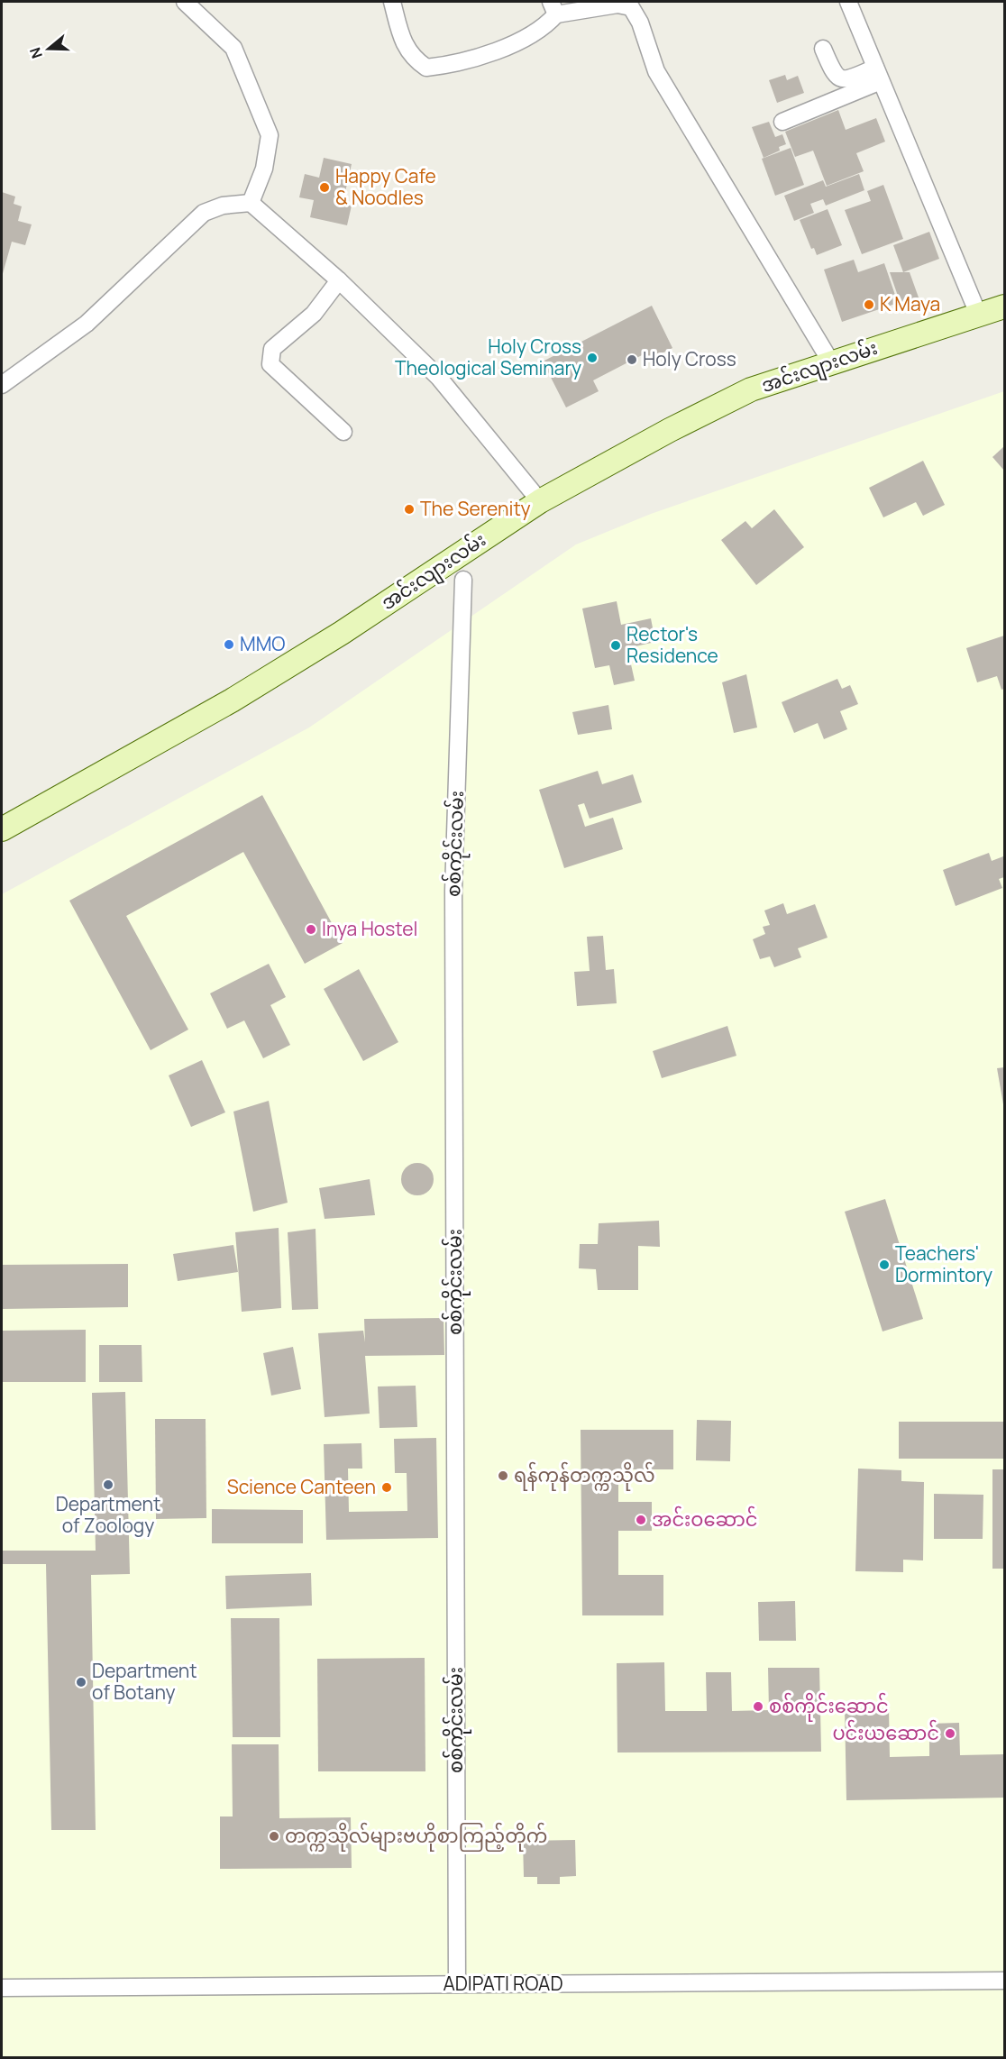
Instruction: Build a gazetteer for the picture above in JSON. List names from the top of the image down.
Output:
{
  "streets": {
    "main road": ["အင်းလျားလမ်း"],
    "street": ["စစ်ကိုင်းလမ်း", "ADIPATI ROAD"]
  },
  "crossings": [
    ["စစ်ကိုင်းလမ်း", "ADIPATI ROAD"]
  ],
  "places": [
    "Happy Cafe & Noodles",
    "K Maya",
    "Holy Cross Theological Seminary",
    "Holy Cross",
    "The Serenity",
    "MMO",
    "Rector's Residence",
    "Inya Hostel",
    "Teachers' Dormintory",
    "ရန်ကုန်တက္ကသိုလ်",
    "Department of Zoology",
    "Science Canteen",
    "အင်းဝ‌ဆောင်",
    "Department of Botany",
    "စစ်ကိုင်းဆောင်",
    "ပင်းယဆောင်",
    "တက္ကသိုလ်များဗဟိုစာကြည့်တိုက်"
  ],
  "north": "left"
}
